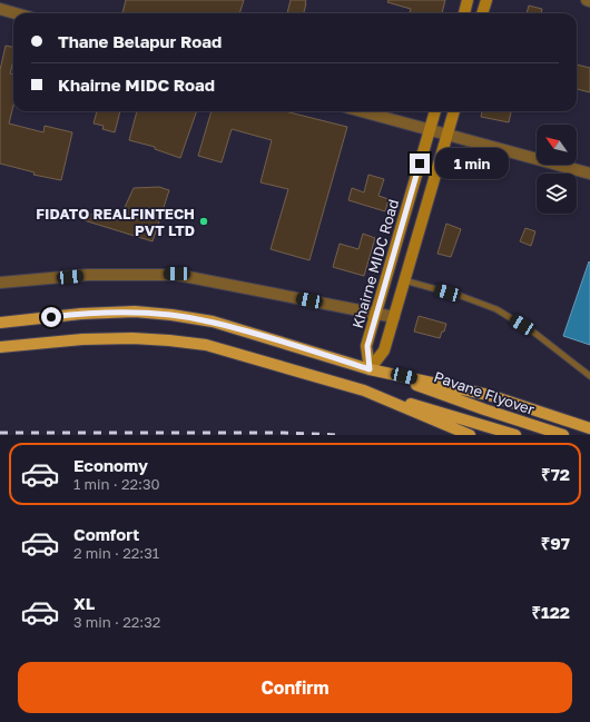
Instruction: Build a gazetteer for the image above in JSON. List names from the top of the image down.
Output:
{
  "streets": {
    "main road": ["Khairne MIDC Road", "Pavane Flyover"]
  },
  "crossings": [
    ["Khairne MIDC Road", "Pavane Flyover"]
  ],
  "places": ["FIDATO REALFINTECH PVT LTD"],
  "north": "top left",
  "page": {
    "banner": ["Thane Belapur Road", "Khairne MIDC Road"],
    "bubble": "1 min",
    "list": [
      {
        "name": "Economy",
        "note": "1 min · 22:30",
        "value": "₹72"
      },
      {
        "name": "Comfort",
        "note": "2 min · 22:31",
        "value": "₹97"
      },
      {
        "name": "XL",
        "note": "3 min · 22:32",
        "value": "₹122"
      }
    ],
    "buttons": "Confirm"
  }
}
